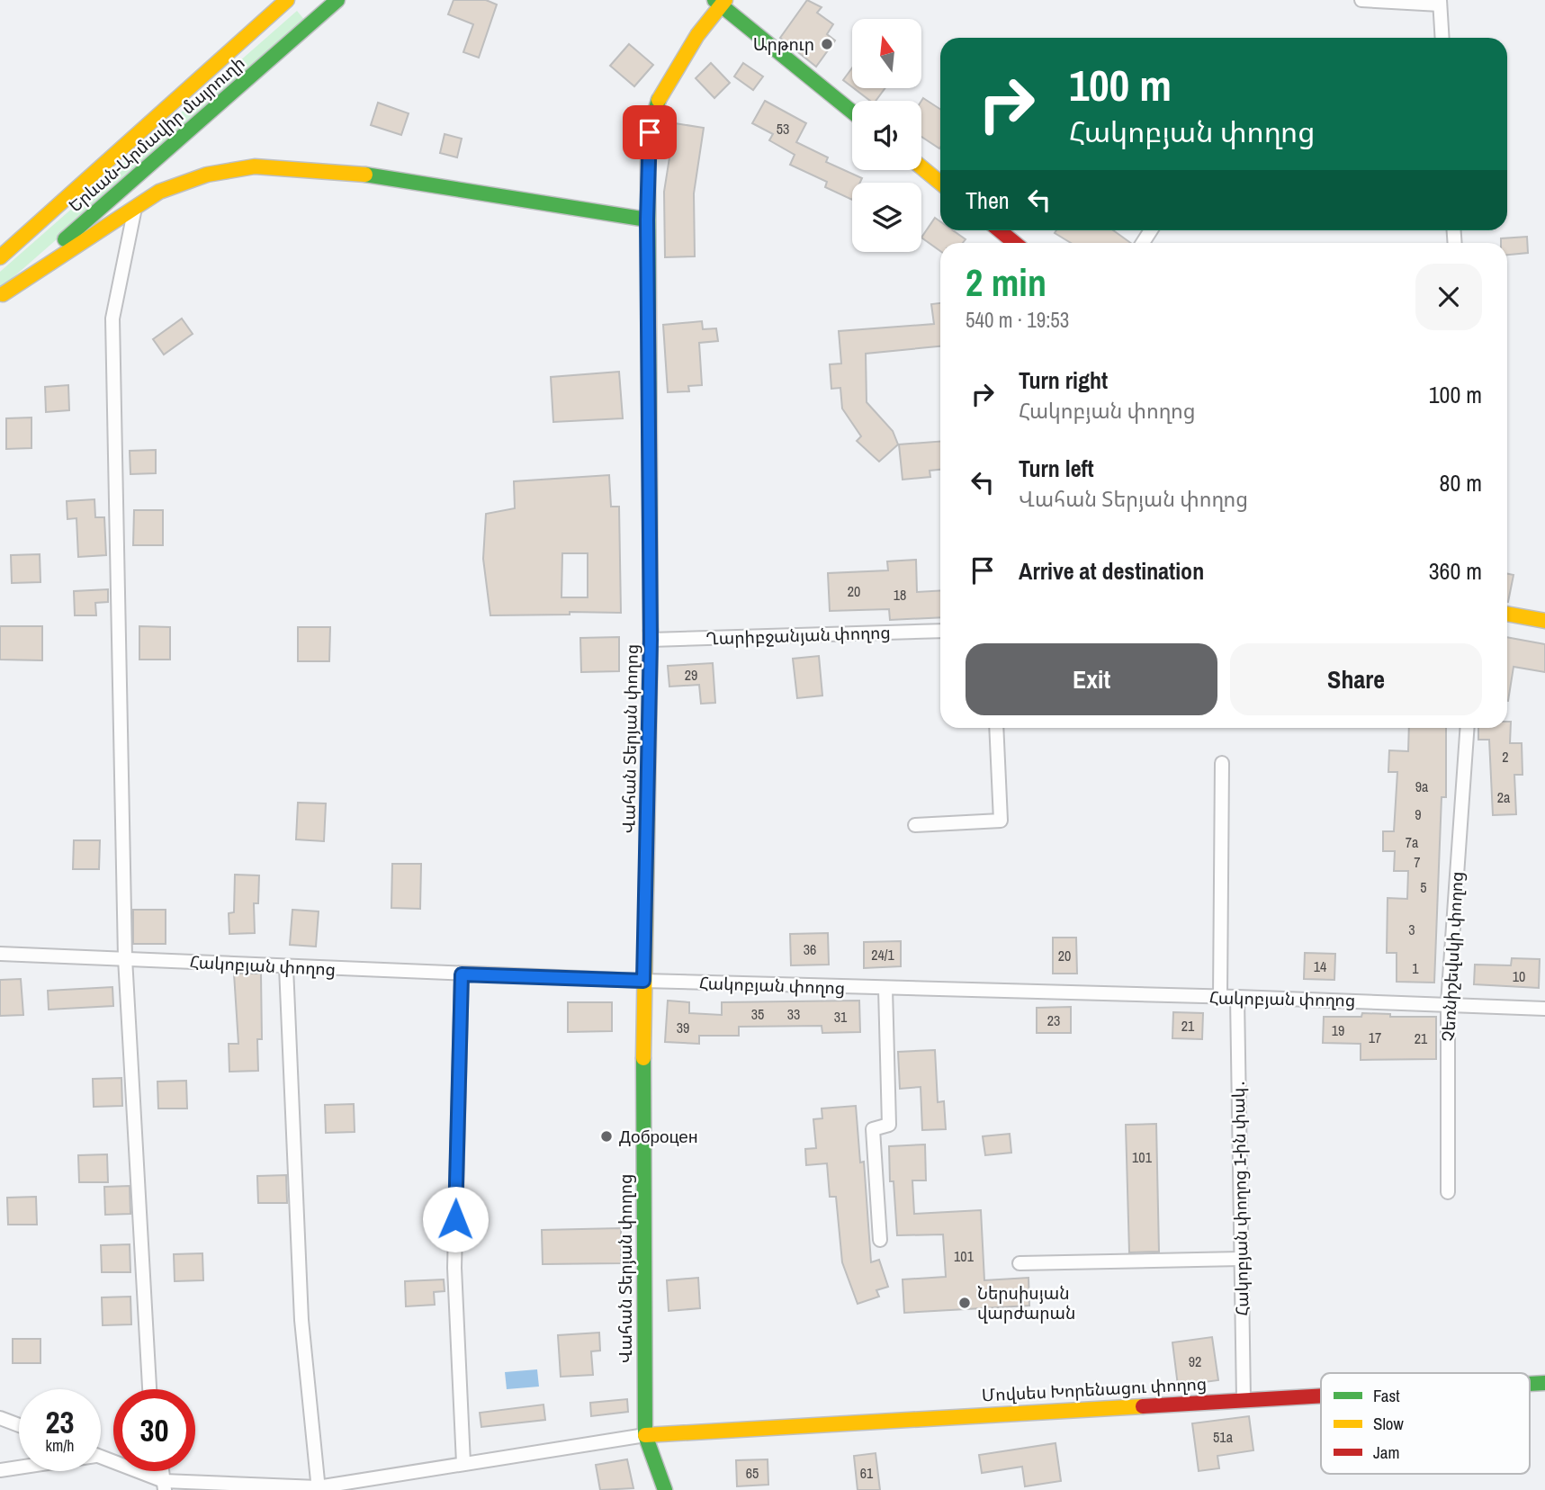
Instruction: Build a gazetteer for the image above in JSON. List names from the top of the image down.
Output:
{
  "streets": {
    "main road": ["Երևան-Արմավիր մայրուղի", "Վահան Տերյան փողոց", "Մովսես Խորենացու փողոց"],
    "street": [
      "Ղարիբջանյան փողոց",
      "Չեռնիշեվսկի փողոց",
      "Հակոբյան փողոց",
      "Հակոբյան փողոց 1-ին փակ․"
    ]
  },
  "crossings": [
    ["Ղարիբջանյան փողոց", "Վահան Տերյան փողոց"],
    ["Վահան Տերյան փողոց", "Հակոբյան փողոց"],
    ["Վահան Տերյան փողոց", "Մովսես Խորենացու փողոց"],
    ["Չեռնիշեվսկի փողոց", "Հակոբյան փողոց"],
    ["Հակոբյան փողոց", "Հակոբյան փողոց 1-ին փակ․"],
    ["Հակոբյան փողոց 1-ին փակ․", "Մովսես Խորենացու փողոց"]
  ],
  "places": ["Արթուր", "Доброцен", "Ներսիսյան վարժարան"],
  "house_numbers": [
    "53",
    "20",
    "18",
    "29",
    "2",
    "9a",
    "2a",
    "9",
    "7a",
    "7",
    "5",
    "3",
    "36",
    "24/1",
    "20",
    "14",
    "1",
    "10",
    "35",
    "33",
    "31",
    "23",
    "21",
    "39",
    "19",
    "17",
    "21",
    "101",
    "101",
    "92",
    "51a",
    "65",
    "61"
  ],
  "legend": ["Fast", "Slow", "Jam"],
  "north": "top",
  "page": {
    "turn": ["100 m", "Հակոբյան փողոց"],
    "then": "Then",
    "heading": ["2 min", "540 m · 19:53"],
    "list": [
      {
        "name": "Turn right",
        "note": "Հակոբյան փողոց",
        "value": "100 m"
      },
      {
        "name": "Turn left",
        "note": "Վահան Տերյան փողոց",
        "value": "80 m"
      },
      {
        "name": "Arrive at destination",
        "value": "360 m"
      }
    ],
    "buttons": ["Exit", "Share"],
    "speed": "23 km/h",
    "limit": "30"
  }
}
